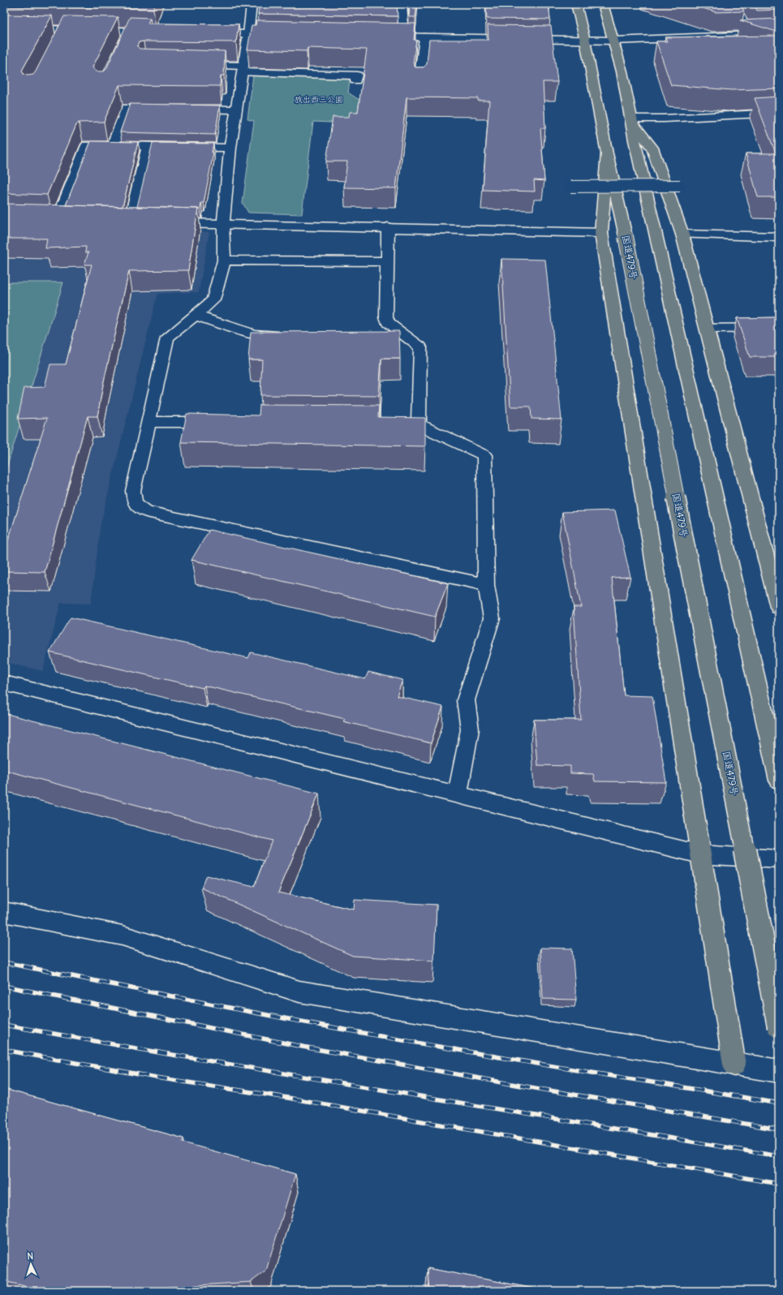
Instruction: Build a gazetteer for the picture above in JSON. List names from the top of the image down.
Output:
{
  "streets": {
    "highway": ["国道479号"]
  },
  "parks": ["放出西三公園"],
  "north": "top"
}
